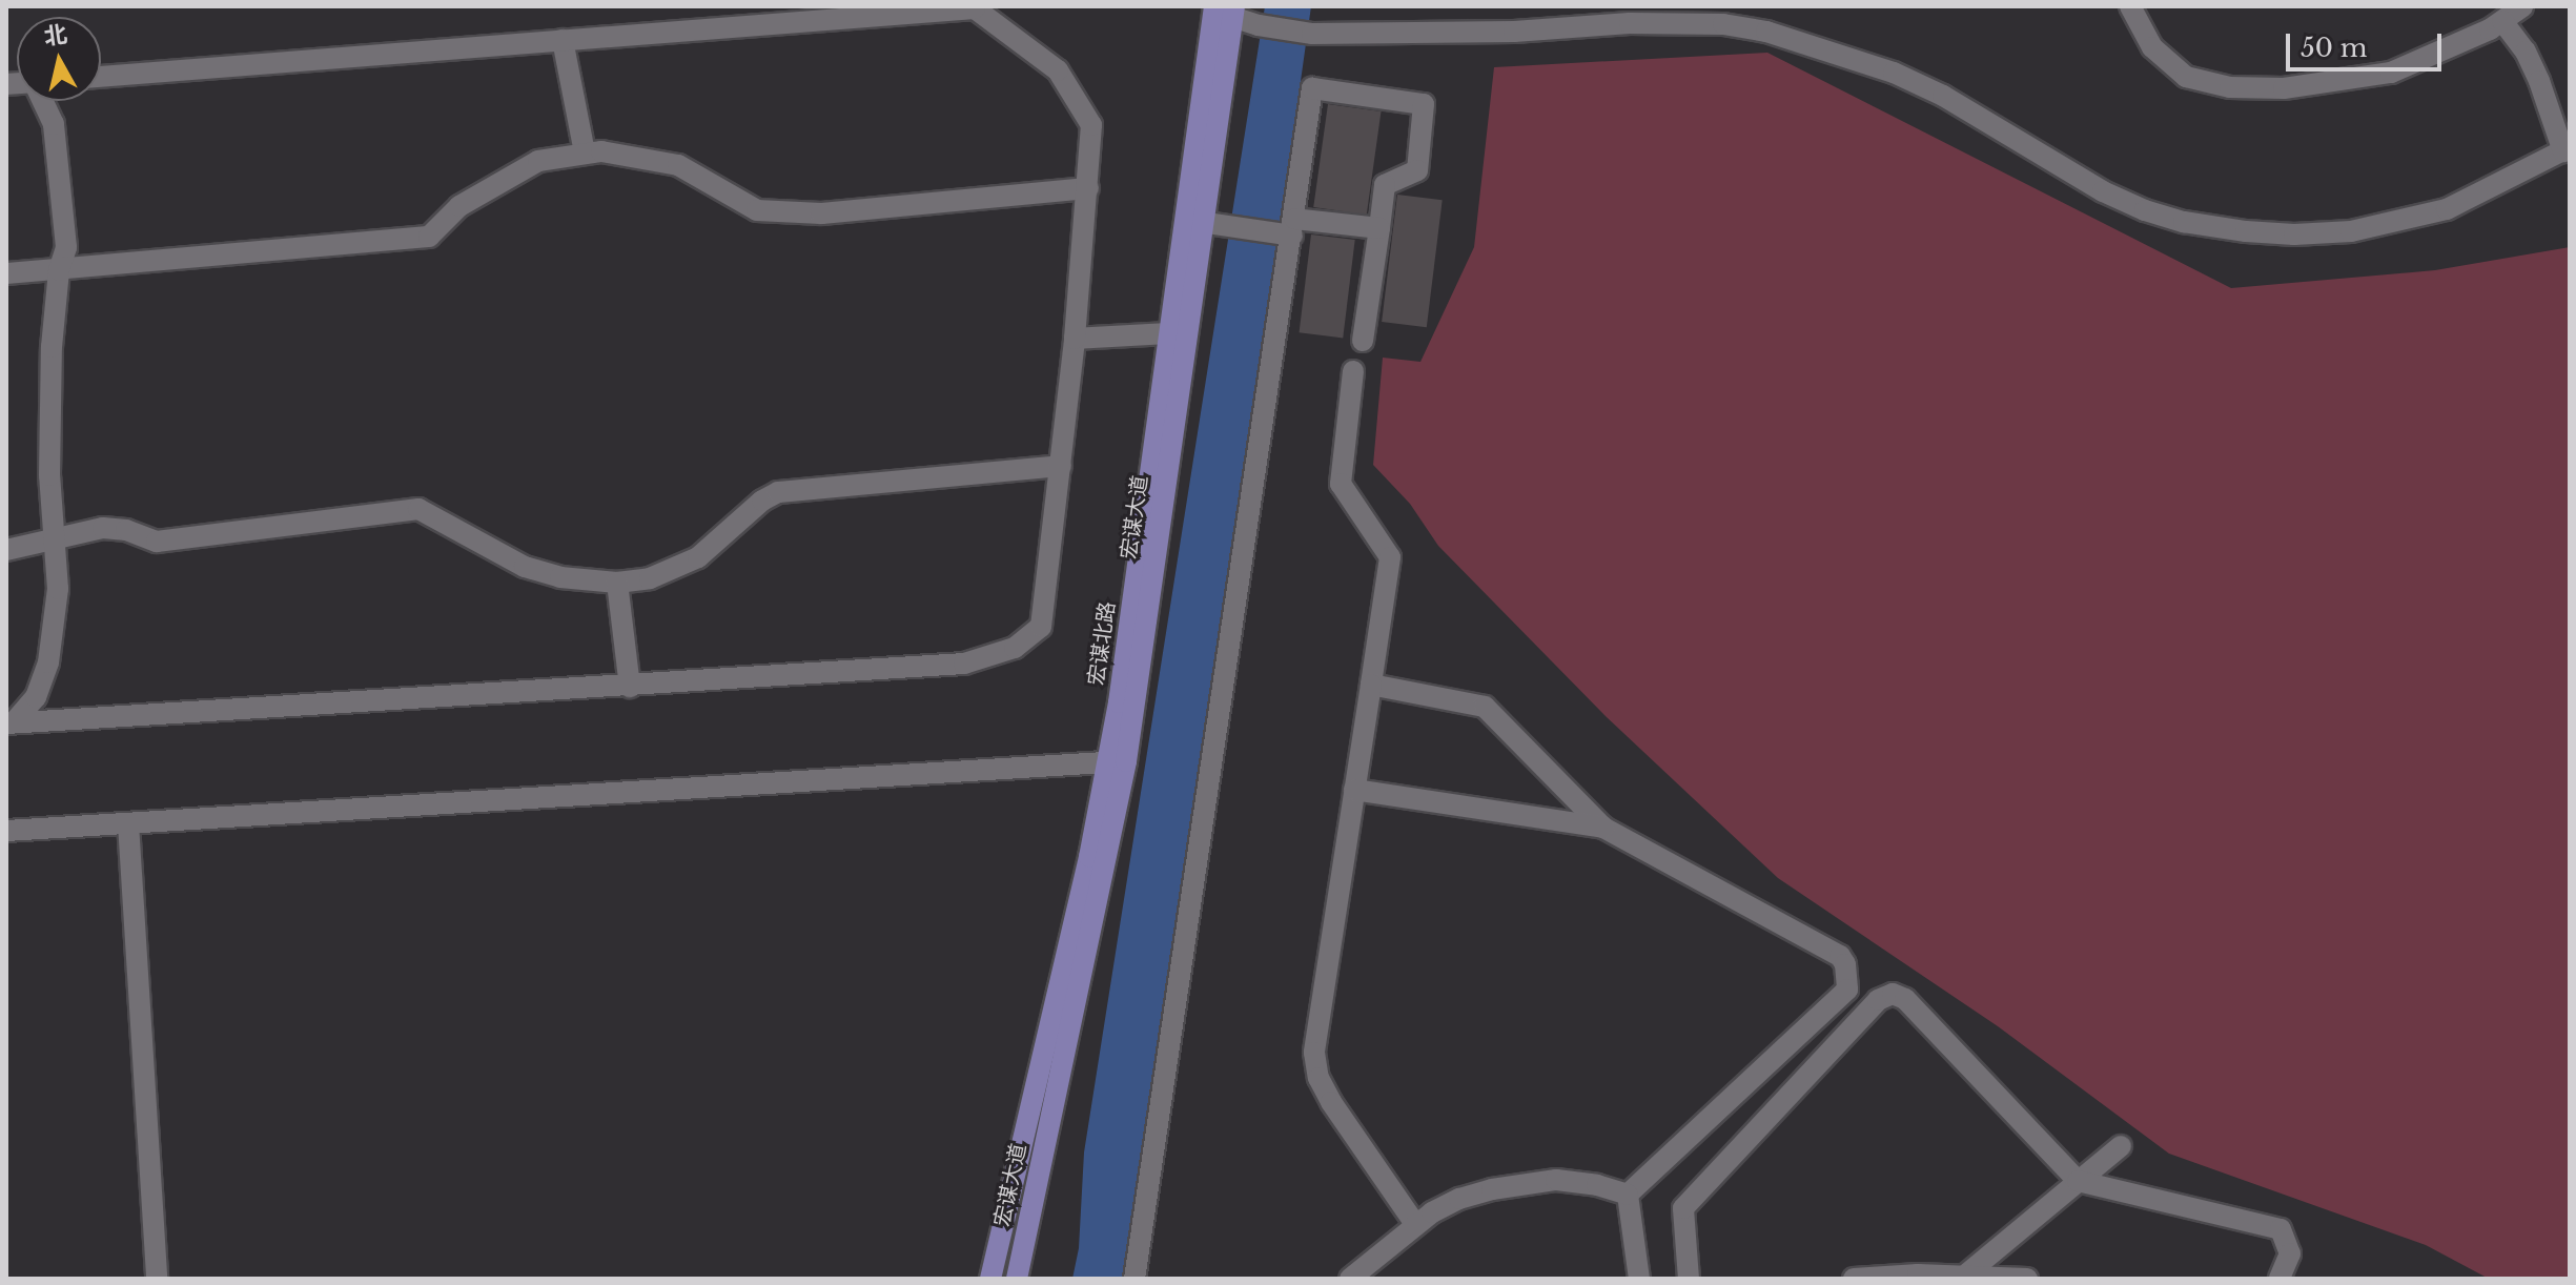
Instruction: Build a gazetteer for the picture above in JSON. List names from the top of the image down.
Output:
{
  "streets": {
    "main road": ["宏谋大道"]
  },
  "scale_bar": "50 m",
  "north": "top"
}
